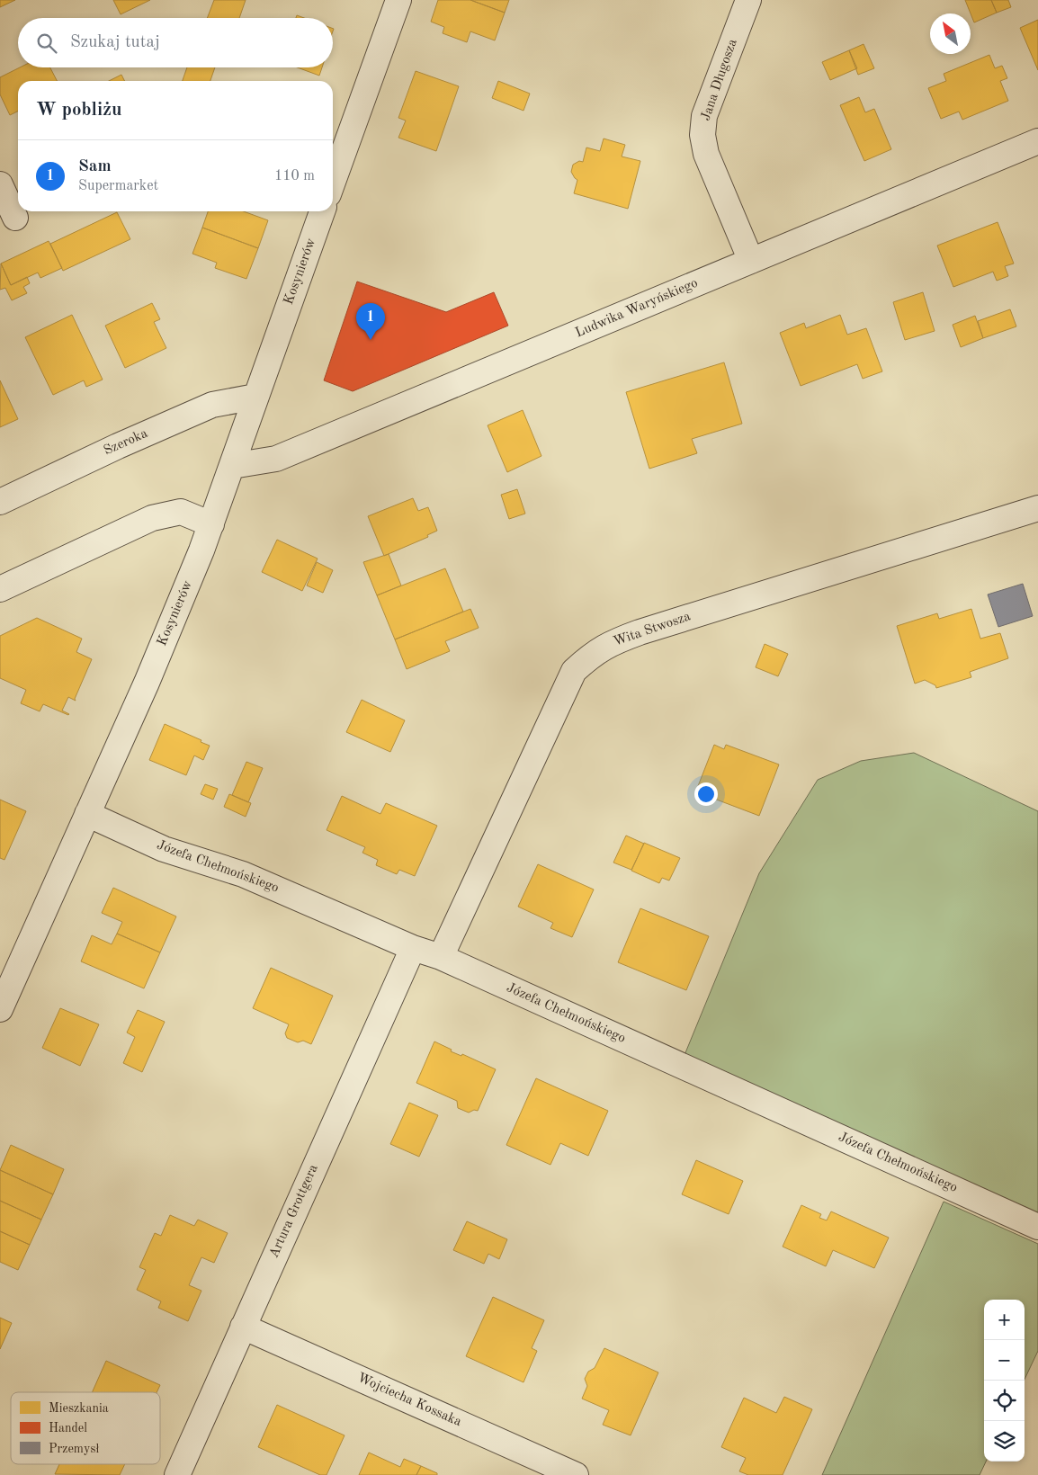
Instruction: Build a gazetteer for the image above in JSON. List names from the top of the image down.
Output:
{
  "streets": {
    "street": [
      "Jana Długosza",
      "Kosynierów",
      "Ludwika Waryńskiego",
      "Szeroka",
      "Wita Stwosza",
      "Józefa Chełmońskiego",
      "Artura Grottgera",
      "Wojciecha Kossaka"
    ]
  },
  "crossings": [
    ["Jana Długosza", "Ludwika Waryńskiego"],
    ["Kosynierów", "Ludwika Waryńskiego"],
    ["Kosynierów", "Szeroka"],
    ["Kosynierów", "Józefa Chełmońskiego"],
    ["Wita Stwosza", "Józefa Chełmońskiego"],
    ["Józefa Chełmońskiego", "Artura Grottgera"],
    ["Artura Grottgera", "Wojciecha Kossaka"]
  ],
  "legend": ["Mieszkania", "Handel", "Przemysł"],
  "north": "top left",
  "page": {
    "search": "Szukaj tutaj",
    "heading": "W pobliżu",
    "list": [
      {
        "mark": "1",
        "name": "Sam",
        "note": "Supermarket",
        "value": "110 m"
      }
    ],
    "pins": "1",
    "map_buttons": ["+", "−"]
  }
}
